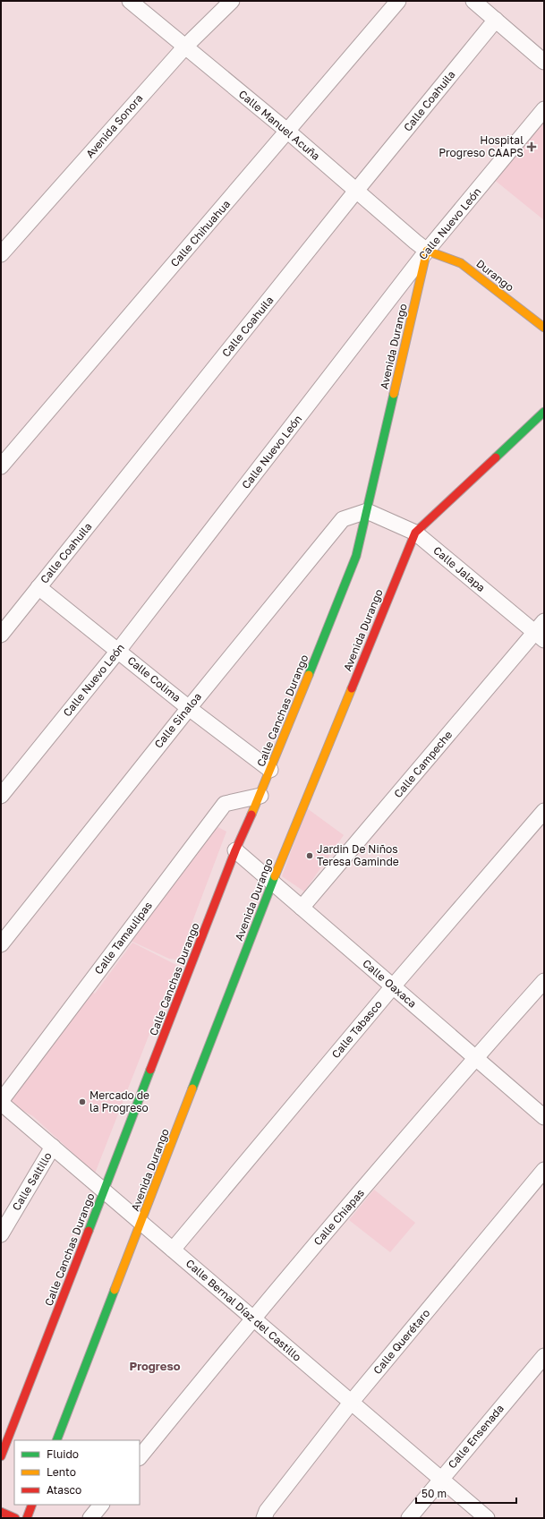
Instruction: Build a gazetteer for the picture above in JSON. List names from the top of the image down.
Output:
{
  "streets": {
    "main road": ["Durango", "Avenida Durango", "Calle Canchas Durango"],
    "street": [
      "Calle Coahuila",
      "Calle Manuel Acuña",
      "Avenida Sonora",
      "Calle Nuevo León",
      "Calle Chihuahua",
      "Calle Jalapa",
      "Calle Colima",
      "Calle Sinaloa",
      "Calle Campeche",
      "Calle Tamaulipas",
      "Calle Oaxaca",
      "Calle Tabasco",
      "Calle Saltillo",
      "Calle Chiapas",
      "Calle Bernal Díaz del Castillo",
      "Calle Querétaro",
      "Calle Ensenada"
    ]
  },
  "crossings": [
    ["Calle Coahuila", "Calle Manuel Acuña"],
    ["Calle Coahuila", "Calle Colima"],
    ["Calle Manuel Acuña", "Avenida Sonora"],
    ["Calle Manuel Acuña", "Calle Nuevo León"],
    ["Calle Manuel Acuña", "Calle Chihuahua"],
    ["Calle Manuel Acuña", "Durango"],
    ["Calle Manuel Acuña", "Avenida Durango"],
    ["Calle Nuevo León", "Durango"],
    ["Calle Nuevo León", "Avenida Durango"],
    ["Calle Nuevo León", "Calle Colima"],
    ["Durango", "Avenida Durango"],
    ["Avenida Durango", "Calle Jalapa"],
    ["Avenida Durango", "Calle Canchas Durango"],
    ["Avenida Durango", "Calle Sinaloa"],
    ["Avenida Durango", "Calle Oaxaca"],
    ["Avenida Durango", "Calle Bernal Díaz del Castillo"],
    ["Calle Jalapa", "Calle Canchas Durango"],
    ["Calle Jalapa", "Calle Sinaloa"],
    ["Calle Jalapa", "Calle Campeche"],
    ["Calle Colima", "Calle Canchas Durango"],
    ["Calle Colima", "Calle Sinaloa"],
    ["Calle Canchas Durango", "Calle Sinaloa"],
    ["Calle Canchas Durango", "Calle Tamaulipas"],
    ["Calle Canchas Durango", "Calle Oaxaca"],
    ["Calle Canchas Durango", "Calle Bernal Díaz del Castillo"],
    ["Calle Campeche", "Calle Oaxaca"],
    ["Calle Tamaulipas", "Calle Bernal Díaz del Castillo"],
    ["Calle Oaxaca", "Calle Tabasco"],
    ["Calle Oaxaca", "Calle Chiapas"],
    ["Calle Tabasco", "Calle Bernal Díaz del Castillo"],
    ["Calle Saltillo", "Calle Bernal Díaz del Castillo"],
    ["Calle Chiapas", "Calle Bernal Díaz del Castillo"],
    ["Calle Bernal Díaz del Castillo", "Calle Querétaro"],
    ["Calle Bernal Díaz del Castillo", "Calle Ensenada"]
  ],
  "districts": ["Progreso"],
  "places": {
    "health": ["Hospital Progreso CAAPS"],
    "other": ["Jardin De Niños Teresa Gaminde", "Mercado de la Progreso"]
  },
  "legend": ["Fluido", "Lento", "Atasco"],
  "scale_bar": "50 m"
}
